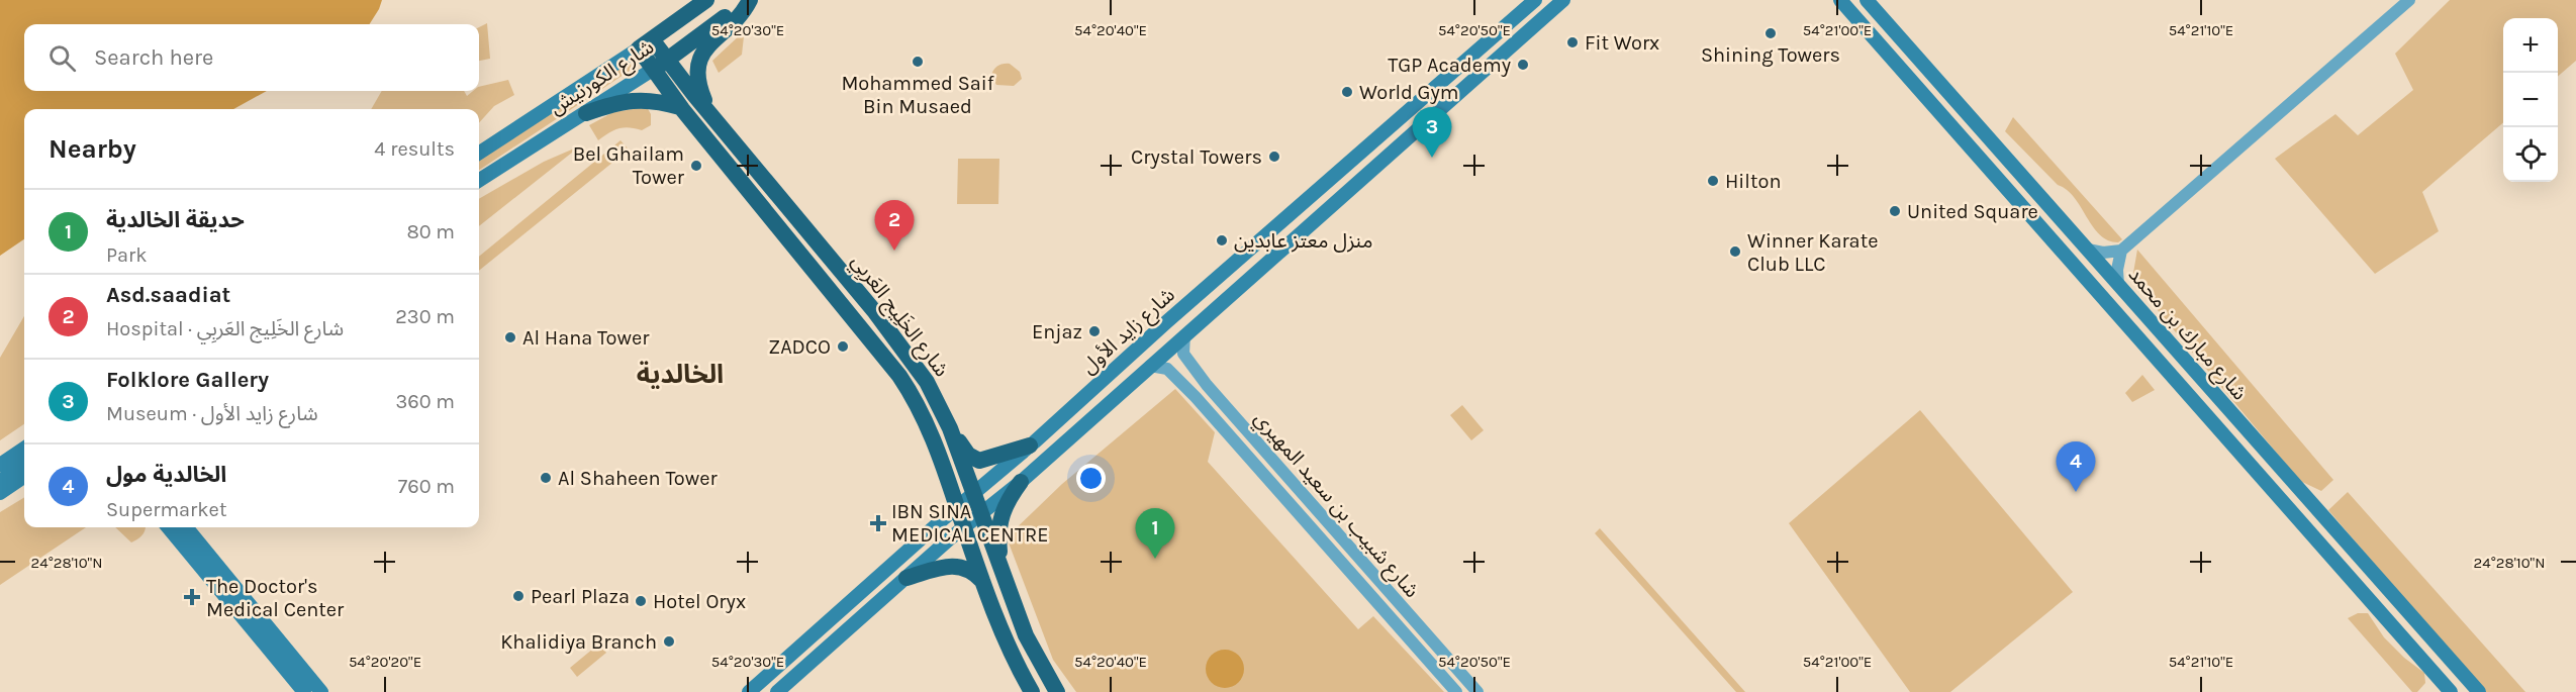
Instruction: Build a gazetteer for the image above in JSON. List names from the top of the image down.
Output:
{
  "streets": {
    "highway": ["شارع الكورنيش", "شارع الخَلِيج العَربِي"],
    "main road": ["شارع زايد الأول", "شارع مبارك بن محمد"],
    "street": ["شارع شبيب بن سعيد المهيري"]
  },
  "crossings": [
    ["شارع الكورنيش", "شارع الخَلِيج العَربِي"],
    ["شارع الخَلِيج العَربِي", "شارع زايد الأول"],
    ["شارع زايد الأول", "شارع شبيب بن سعيد المهيري"]
  ],
  "districts": ["الخالدية"],
  "places": {
    "other": [
      "Shining Towers",
      "Fit Worx",
      "Mohammed Saif Bin Musaed",
      "TGP Academy",
      "World Gym",
      "Crystal Towers",
      "Bel Ghailam Tower",
      "Hilton",
      "United Square",
      "منزل معتز عابدين",
      "Winner Karate Club LLC",
      "Enjaz",
      "Al Hana Tower",
      "ZADCO",
      "Al Shaheen Tower",
      "Pearl Plaza",
      "Hotel Oryx",
      "Khalidiya Branch"
    ],
    "health": ["IBN SINA MEDICAL CENTRE", "The Doctor's Medical Center"]
  },
  "page": {
    "map_buttons": ["+", "−"],
    "search": "Search here",
    "pins": [
      "3",
      "2",
      "4",
      "1"
    ],
    "heading": ["Nearby", "4 results"],
    "list": [
      {
        "mark": "1",
        "name": "حديقة الخالدية",
        "note": "Park",
        "value": "80 m"
      },
      {
        "mark": "2",
        "name": "Asd.saadiat",
        "note": "Hospital · شارع الخَلِيج العَربِي",
        "value": "230 m"
      },
      {
        "mark": "3",
        "name": "Folklore Gallery",
        "note": "Museum · شارع زايد الأول",
        "value": "360 m"
      },
      {
        "mark": "4",
        "name": "الخالدية مول",
        "note": "Supermarket",
        "value": "760 m"
      }
    ]
  },
  "coordinates": [
    "54°20'30\"E",
    "54°20'40\"E",
    "54°20'50\"E",
    "54°21'00\"E",
    "54°21'10\"E",
    "24°28'10\"N",
    "54°20'20\"E"
  ]
}
